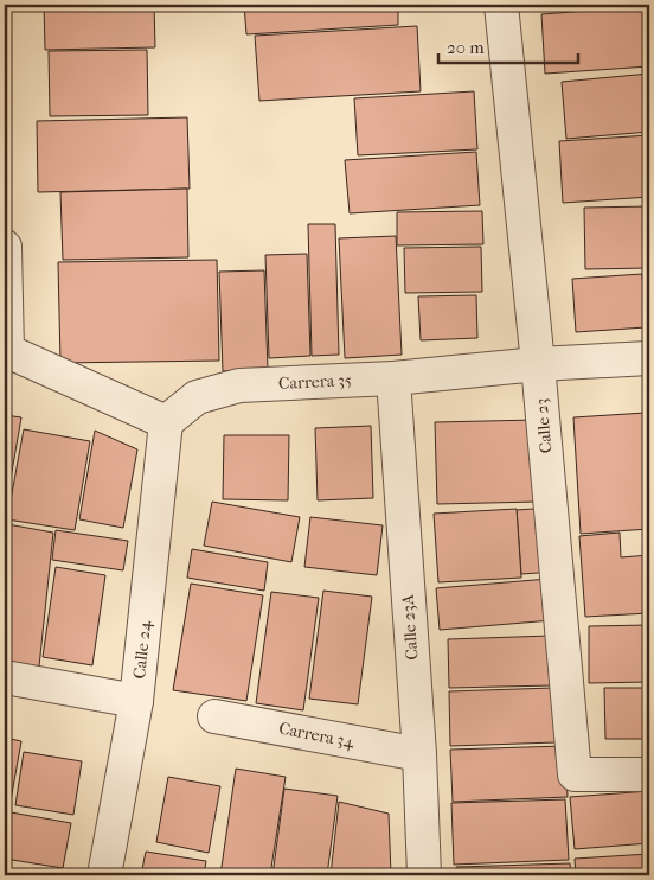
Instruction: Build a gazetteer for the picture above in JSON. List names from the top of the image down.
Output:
{
  "streets": {
    "street": [
      "Carrera 35",
      "Calle 23",
      "Calle 23A",
      "Calle 24",
      "Carrera 34"
    ]
  },
  "crossings": [
    ["Carrera 35", "Calle 23"],
    ["Carrera 35", "Calle 23A"],
    ["Carrera 35", "Calle 24"],
    ["Calle 23A", "Carrera 34"]
  ],
  "scale_bar": "20 m"
}
